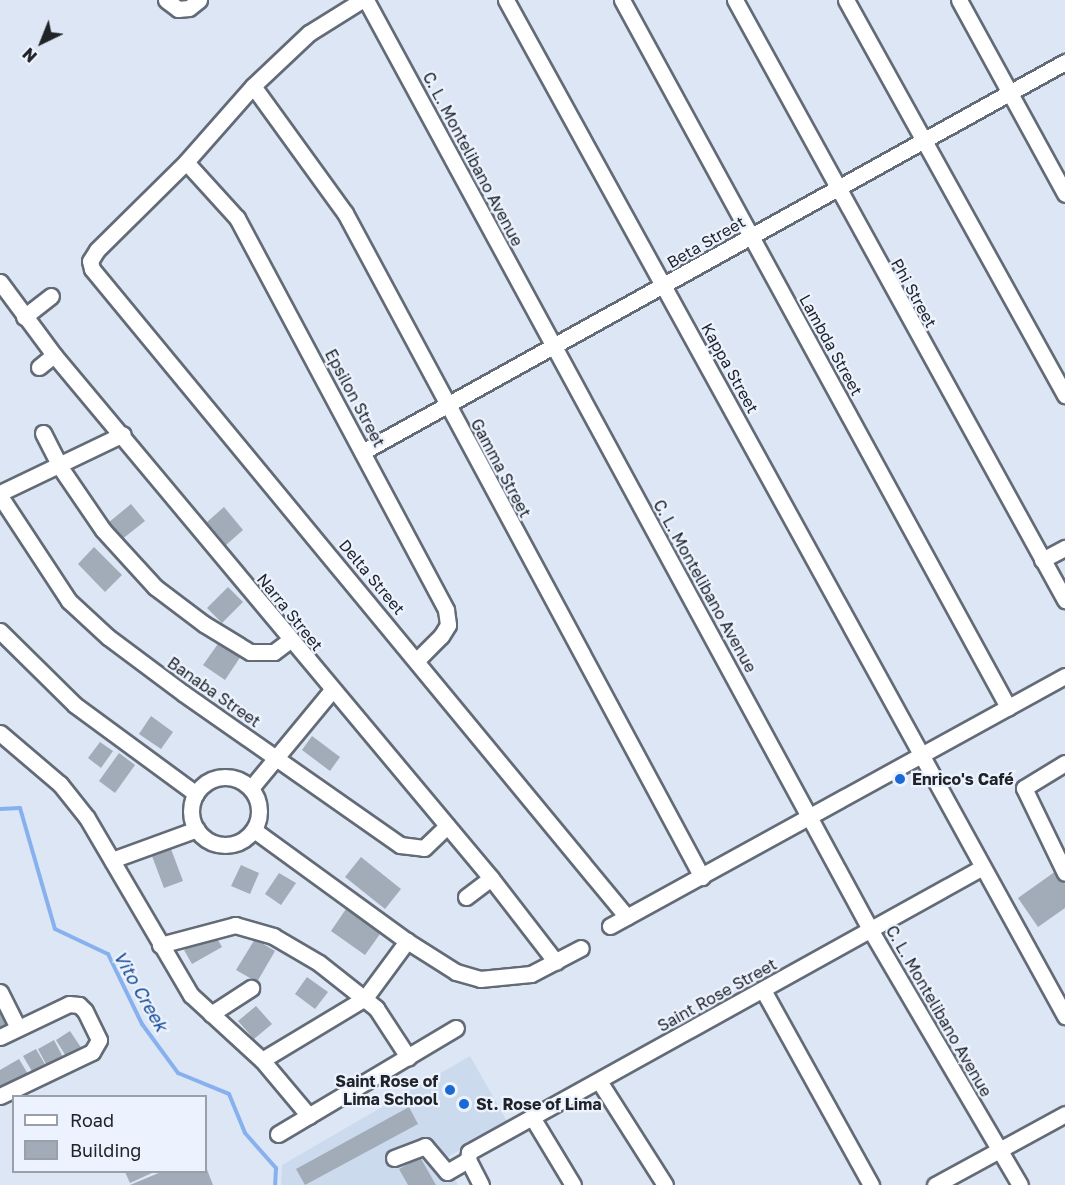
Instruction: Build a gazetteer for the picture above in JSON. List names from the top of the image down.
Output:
{
  "streets": {
    "street": [
      "C. L. Montelibano Avenue",
      "Beta Street",
      "Phi Street",
      "Lambda Street",
      "Kappa Street",
      "Epsilon Street",
      "Gamma Street",
      "Delta Street",
      "Narra Street",
      "Banaba Street",
      "Saint Rose Street"
    ]
  },
  "crossings": [
    ["C. L. Montelibano Avenue", "Beta Street"],
    ["C. L. Montelibano Avenue", "Saint Rose Street"],
    ["Beta Street", "Phi Street"],
    ["Beta Street", "Lambda Street"],
    ["Beta Street", "Kappa Street"],
    ["Beta Street", "Epsilon Street"],
    ["Beta Street", "Gamma Street"],
    ["Kappa Street", "Saint Rose Street"],
    ["Epsilon Street", "Delta Street"],
    ["Narra Street", "Banaba Street"]
  ],
  "water": ["Vito Creek"],
  "places": ["Enrico's Café", "Saint Rose of Lima School", "St. Rose of Lima"],
  "legend": ["Road", "Building"],
  "north": "bottom left"
}
